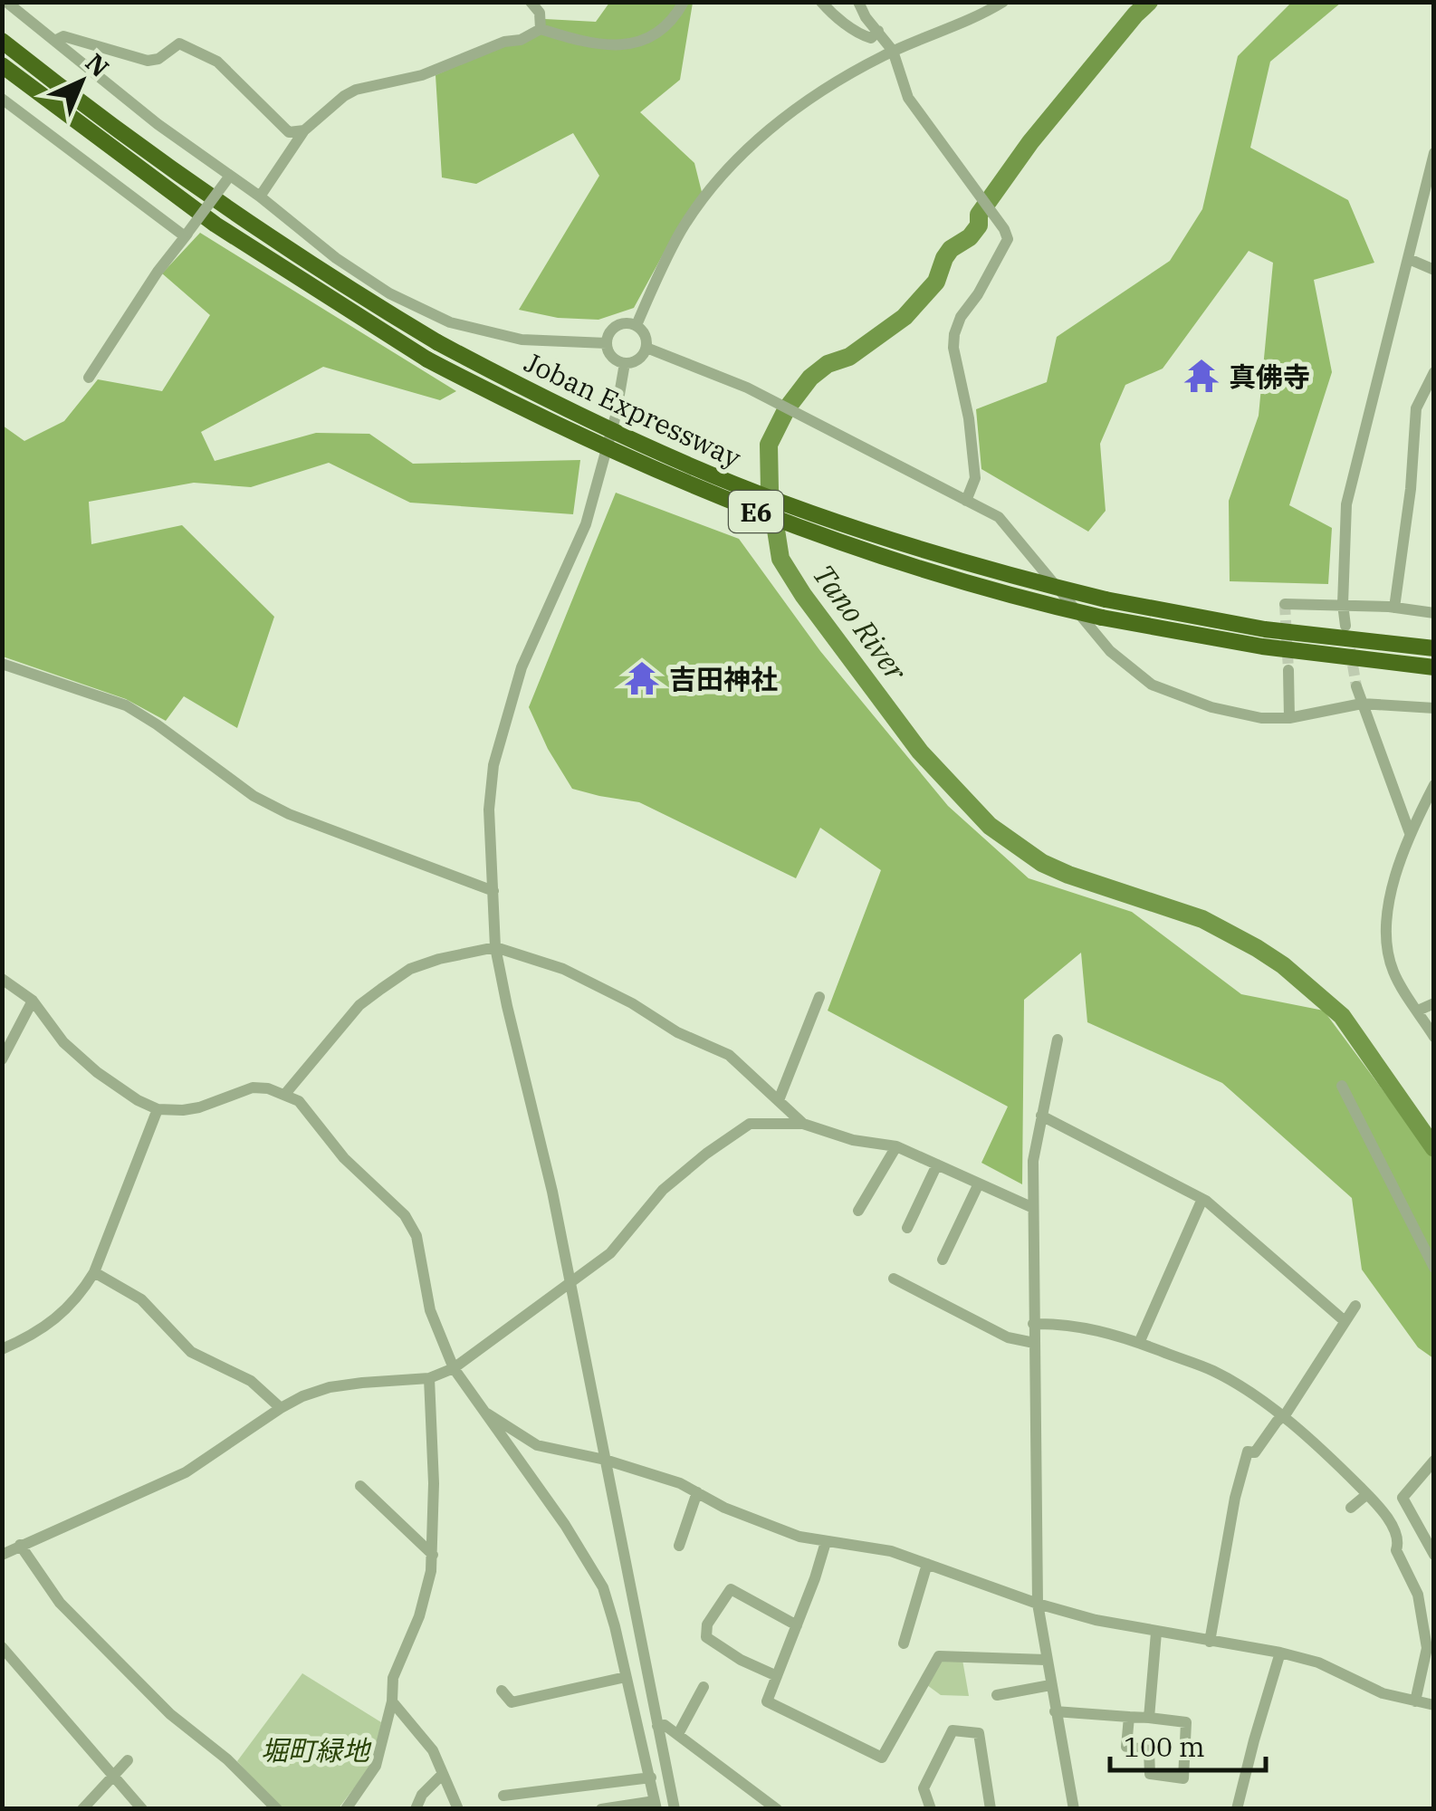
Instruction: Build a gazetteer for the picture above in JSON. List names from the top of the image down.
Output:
{
  "streets": {
    "highway": ["Joban Expressway", "E6"]
  },
  "water": ["Tano River"],
  "parks": ["堀町緑地"],
  "places": {
    "temple": ["真佛寺", "吉田神社"]
  },
  "scale_bar": "100 m",
  "north": "top right"
}
